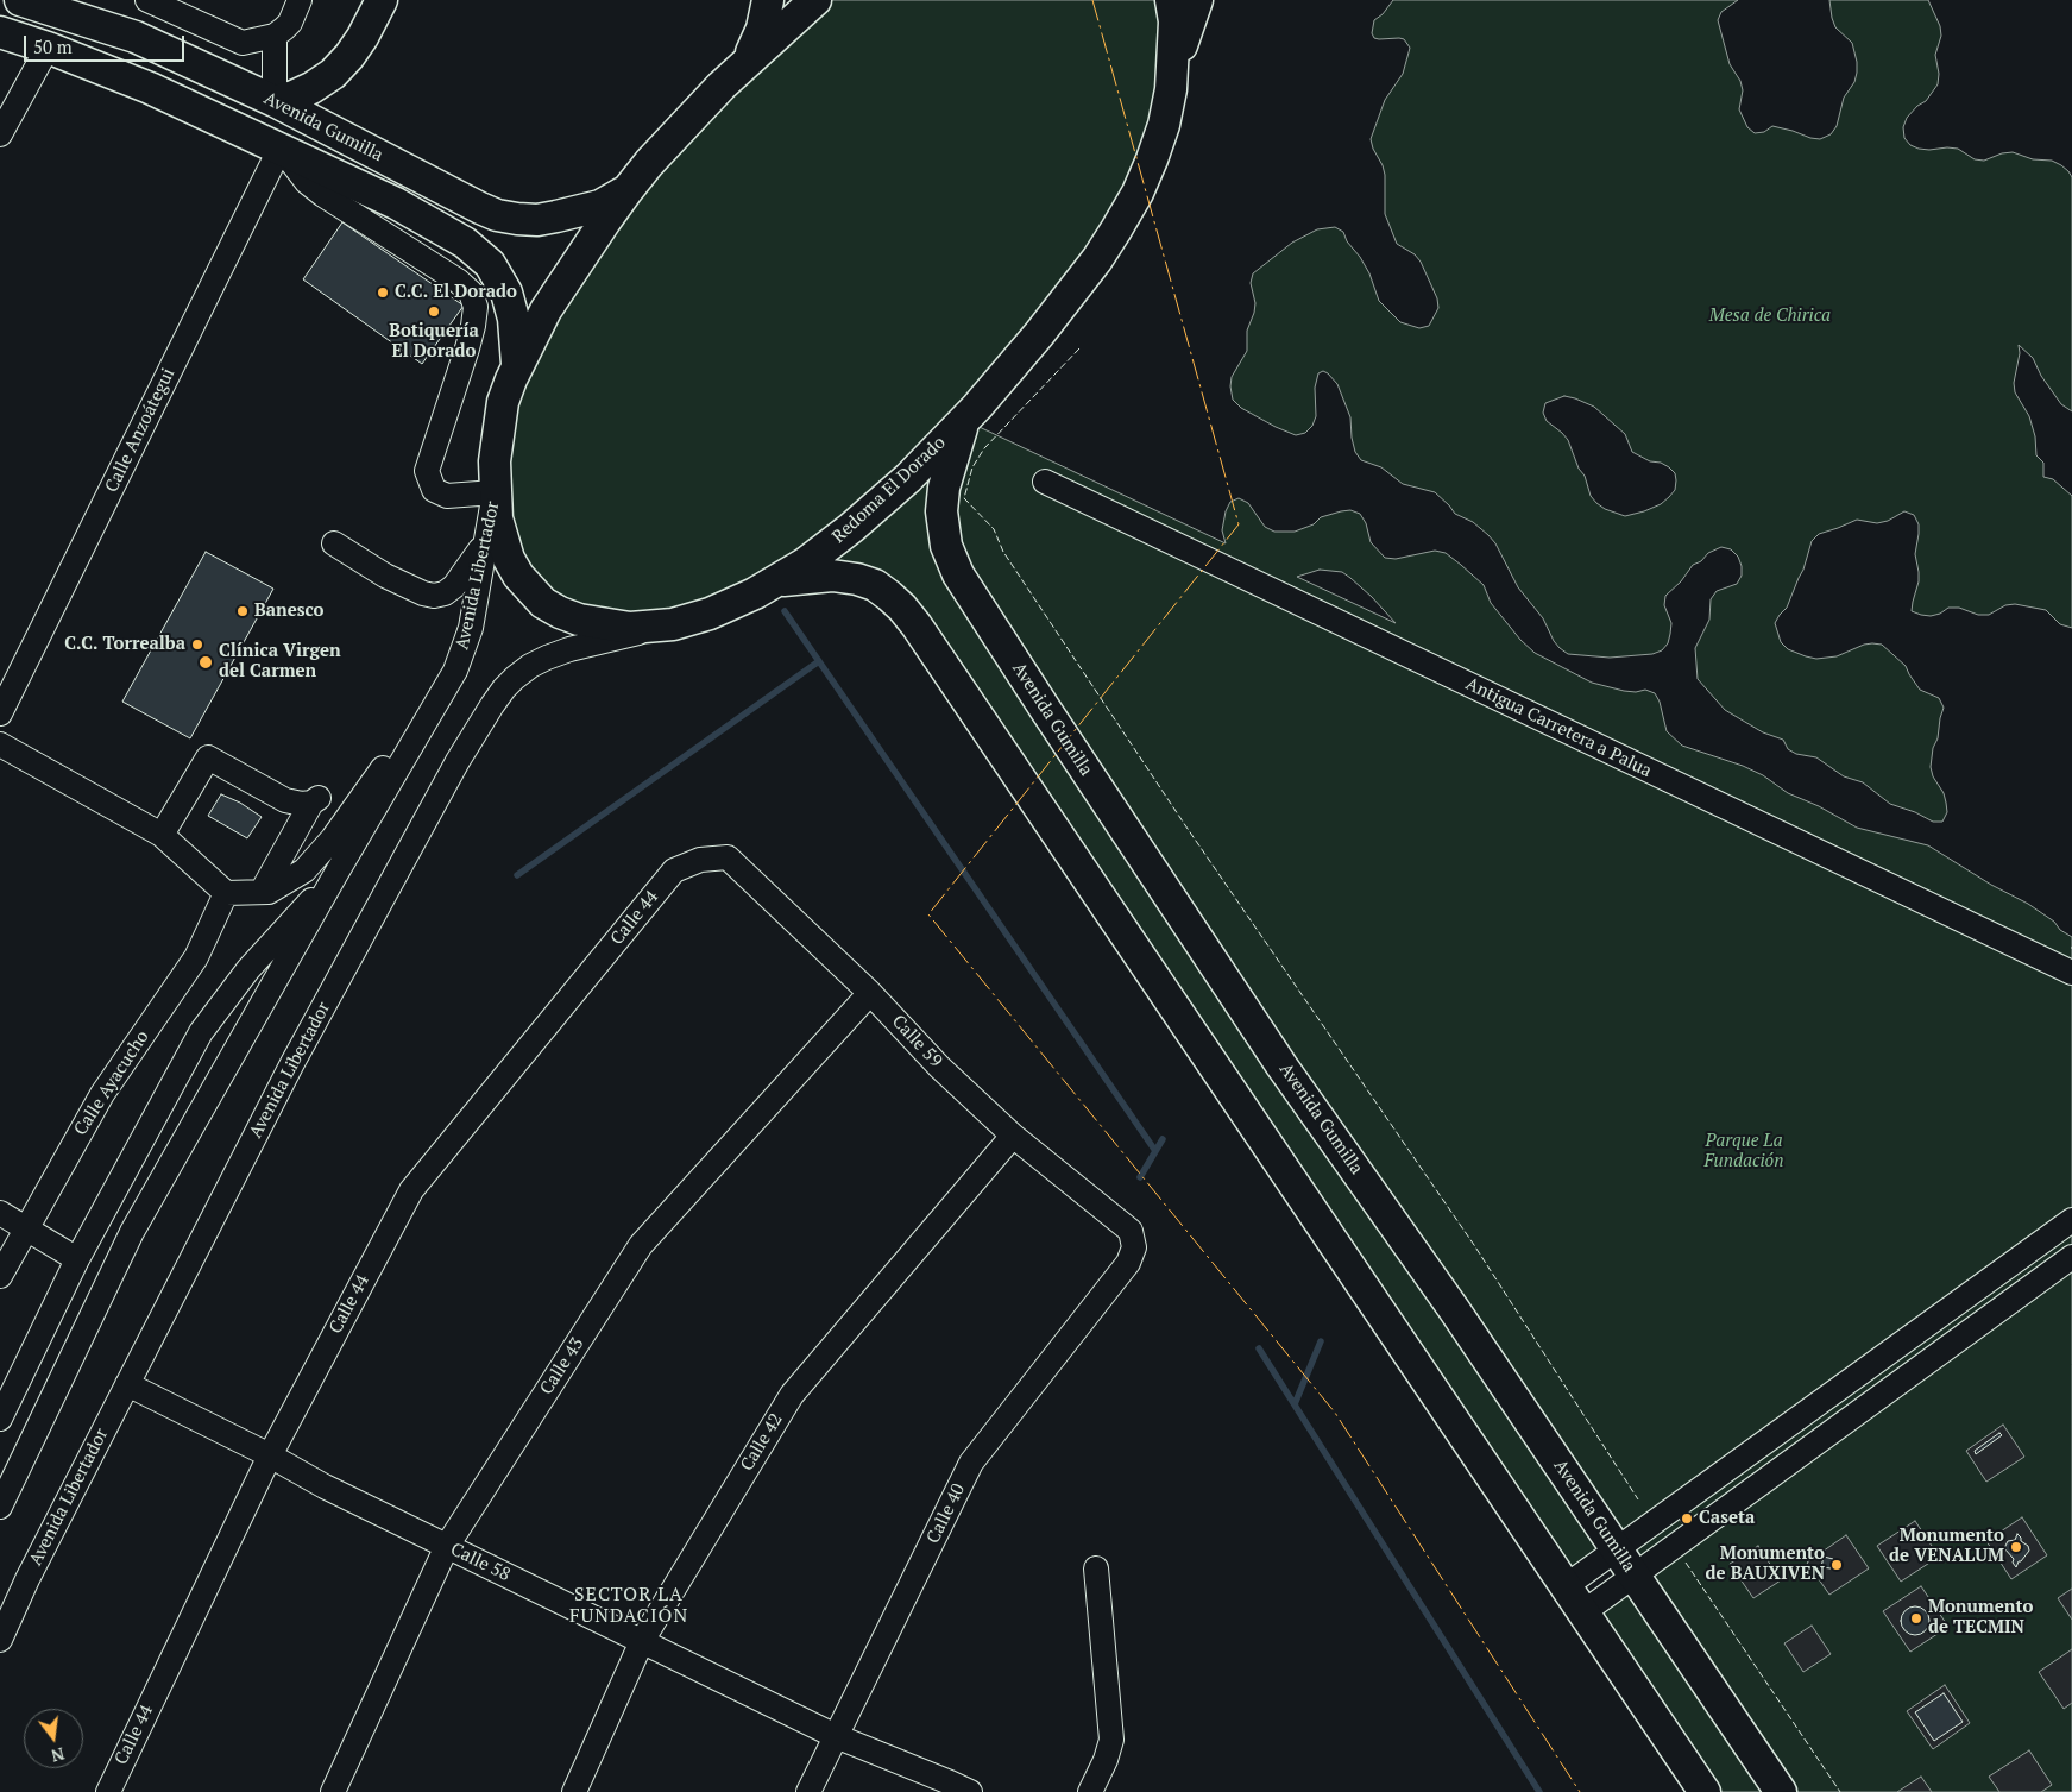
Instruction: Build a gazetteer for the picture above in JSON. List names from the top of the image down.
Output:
{
  "streets": {
    "main road": ["Avenida Gumilla", "Redoma El Dorado"],
    "street": [
      "Calle Anzoátegui",
      "Avenida Libertador",
      "Antigua Carretera a Palua",
      "Calle 44",
      "Calle 59",
      "Calle Ayacucho",
      "Calle 43",
      "Calle 42",
      "Calle 40",
      "Calle 58"
    ]
  },
  "crossings": [
    ["Avenida Gumilla", "Calle Anzoátegui"],
    ["Avenida Gumilla", "Redoma El Dorado"],
    ["Redoma El Dorado", "Avenida Libertador"],
    ["Avenida Libertador", "Calle 58"],
    ["Calle 44", "Calle 59"],
    ["Calle 44", "Calle 58"],
    ["Calle 59", "Calle 43"],
    ["Calle 59", "Calle 42"],
    ["Calle 59", "Calle 40"],
    ["Calle 43", "Calle 58"],
    ["Calle 42", "Calle 58"],
    ["Calle 40", "Calle 58"]
  ],
  "districts": ["SECTOR LA FUNDACIÓN"],
  "parks": ["Mesa de Chirica", "Parque La Fundación"],
  "places": [
    "C.C. El Dorado",
    "Botiquería El Dorado",
    "Banesco",
    "C.C. Torrealba",
    "Clínica Virgen del Carmen",
    "Caseta",
    "Monumento de VENALUM",
    "Monumento de BAUXIVEN",
    "Monumento de TECMIN"
  ],
  "scale_bar": "50 m",
  "north": "bottom"
}
